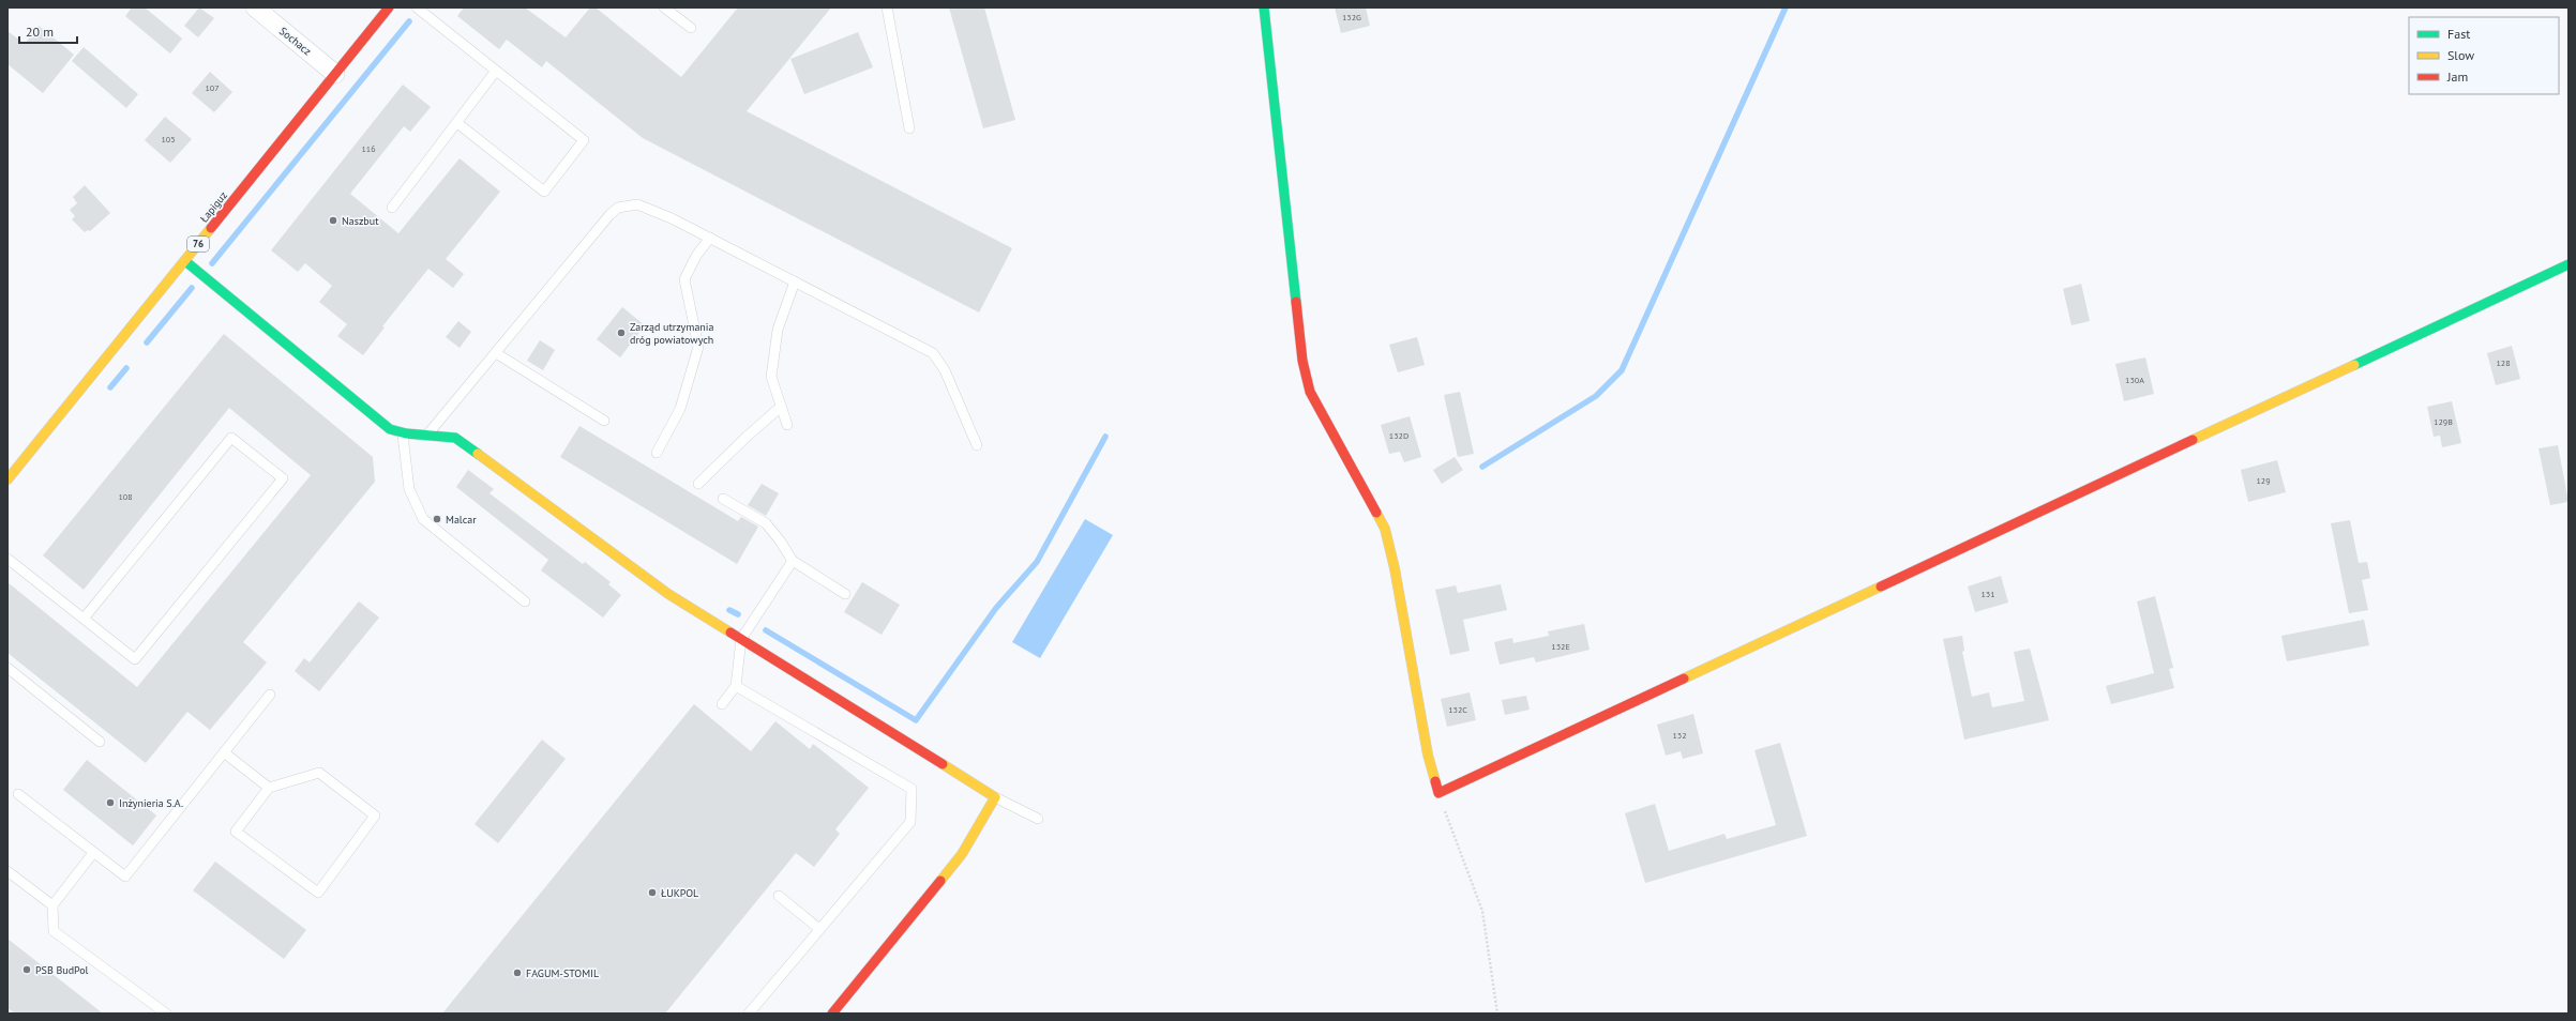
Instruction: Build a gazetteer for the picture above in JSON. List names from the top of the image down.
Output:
{
  "streets": {
    "street": ["Sochacz", "Łapiguz", "76"]
  },
  "crossings": [
    ["Sochacz", "Łapiguz"]
  ],
  "places": [
    "Naszbut",
    "Zarząd utrzymania dróg powiatowych",
    "Malcar",
    "Inżynieria S.A.",
    "ŁUKPOL",
    "PSB BudPol",
    "FAGUM-STOMIL"
  ],
  "house_numbers": [
    "132G",
    "107",
    "105",
    "116",
    "128",
    "130A",
    "129B",
    "132D",
    "129",
    "108",
    "131",
    "132E",
    "132C",
    "132"
  ],
  "legend": ["Fast", "Slow", "Jam"],
  "scale_bar": "20 m"
}
